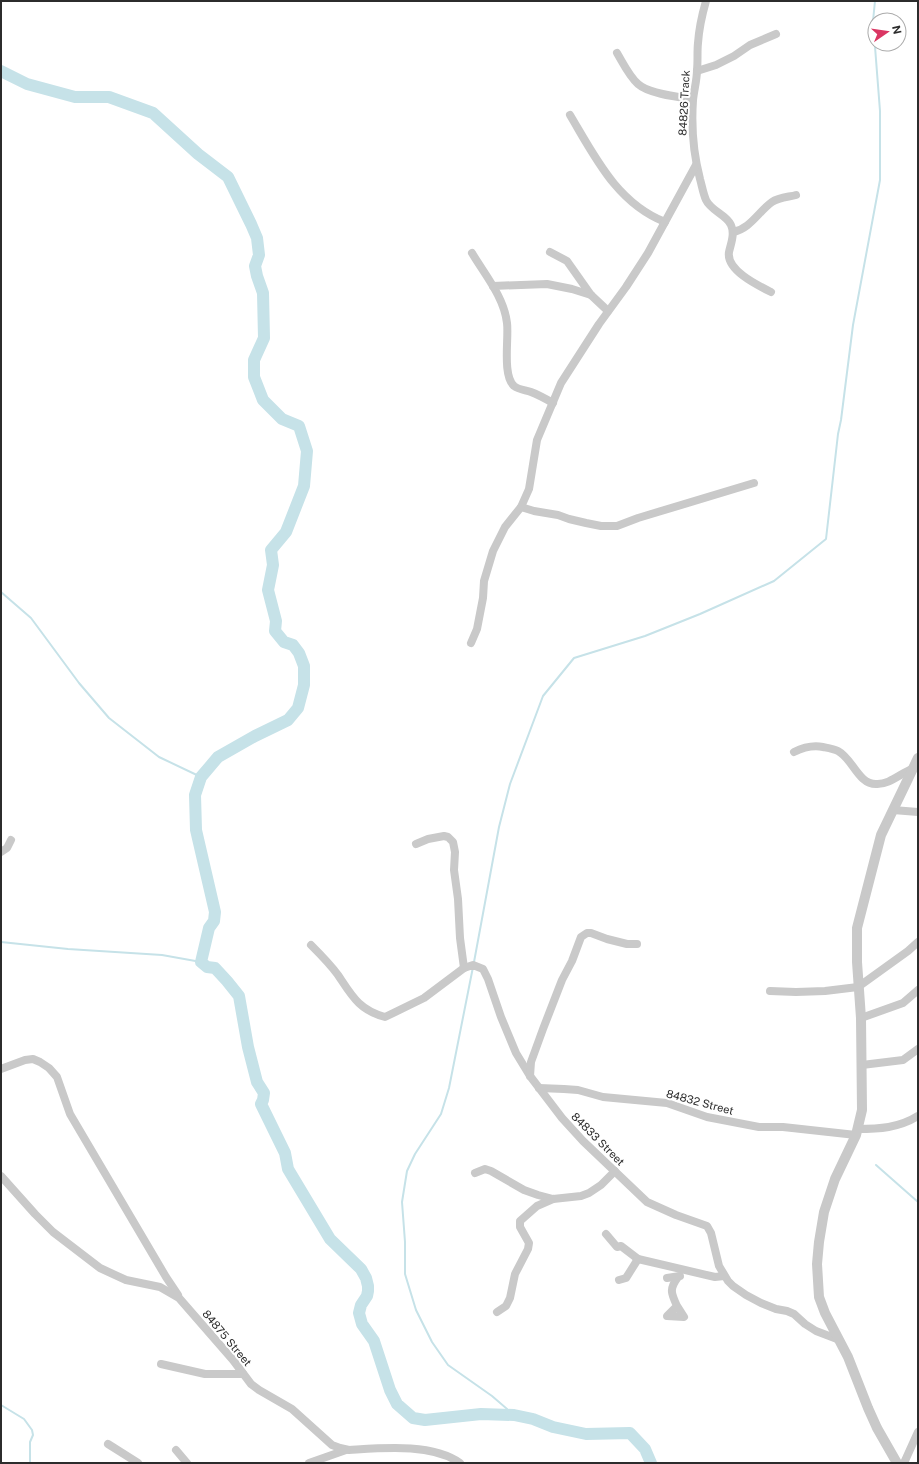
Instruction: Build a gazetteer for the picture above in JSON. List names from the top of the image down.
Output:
{
  "streets": {
    "street": [
      "84826 Track",
      "84832 Street",
      "84833 Street",
      "84875 Street"
    ]
  },
  "crossings": [
    ["84832 Street", "84833 Street"]
  ],
  "north": "right"
}
